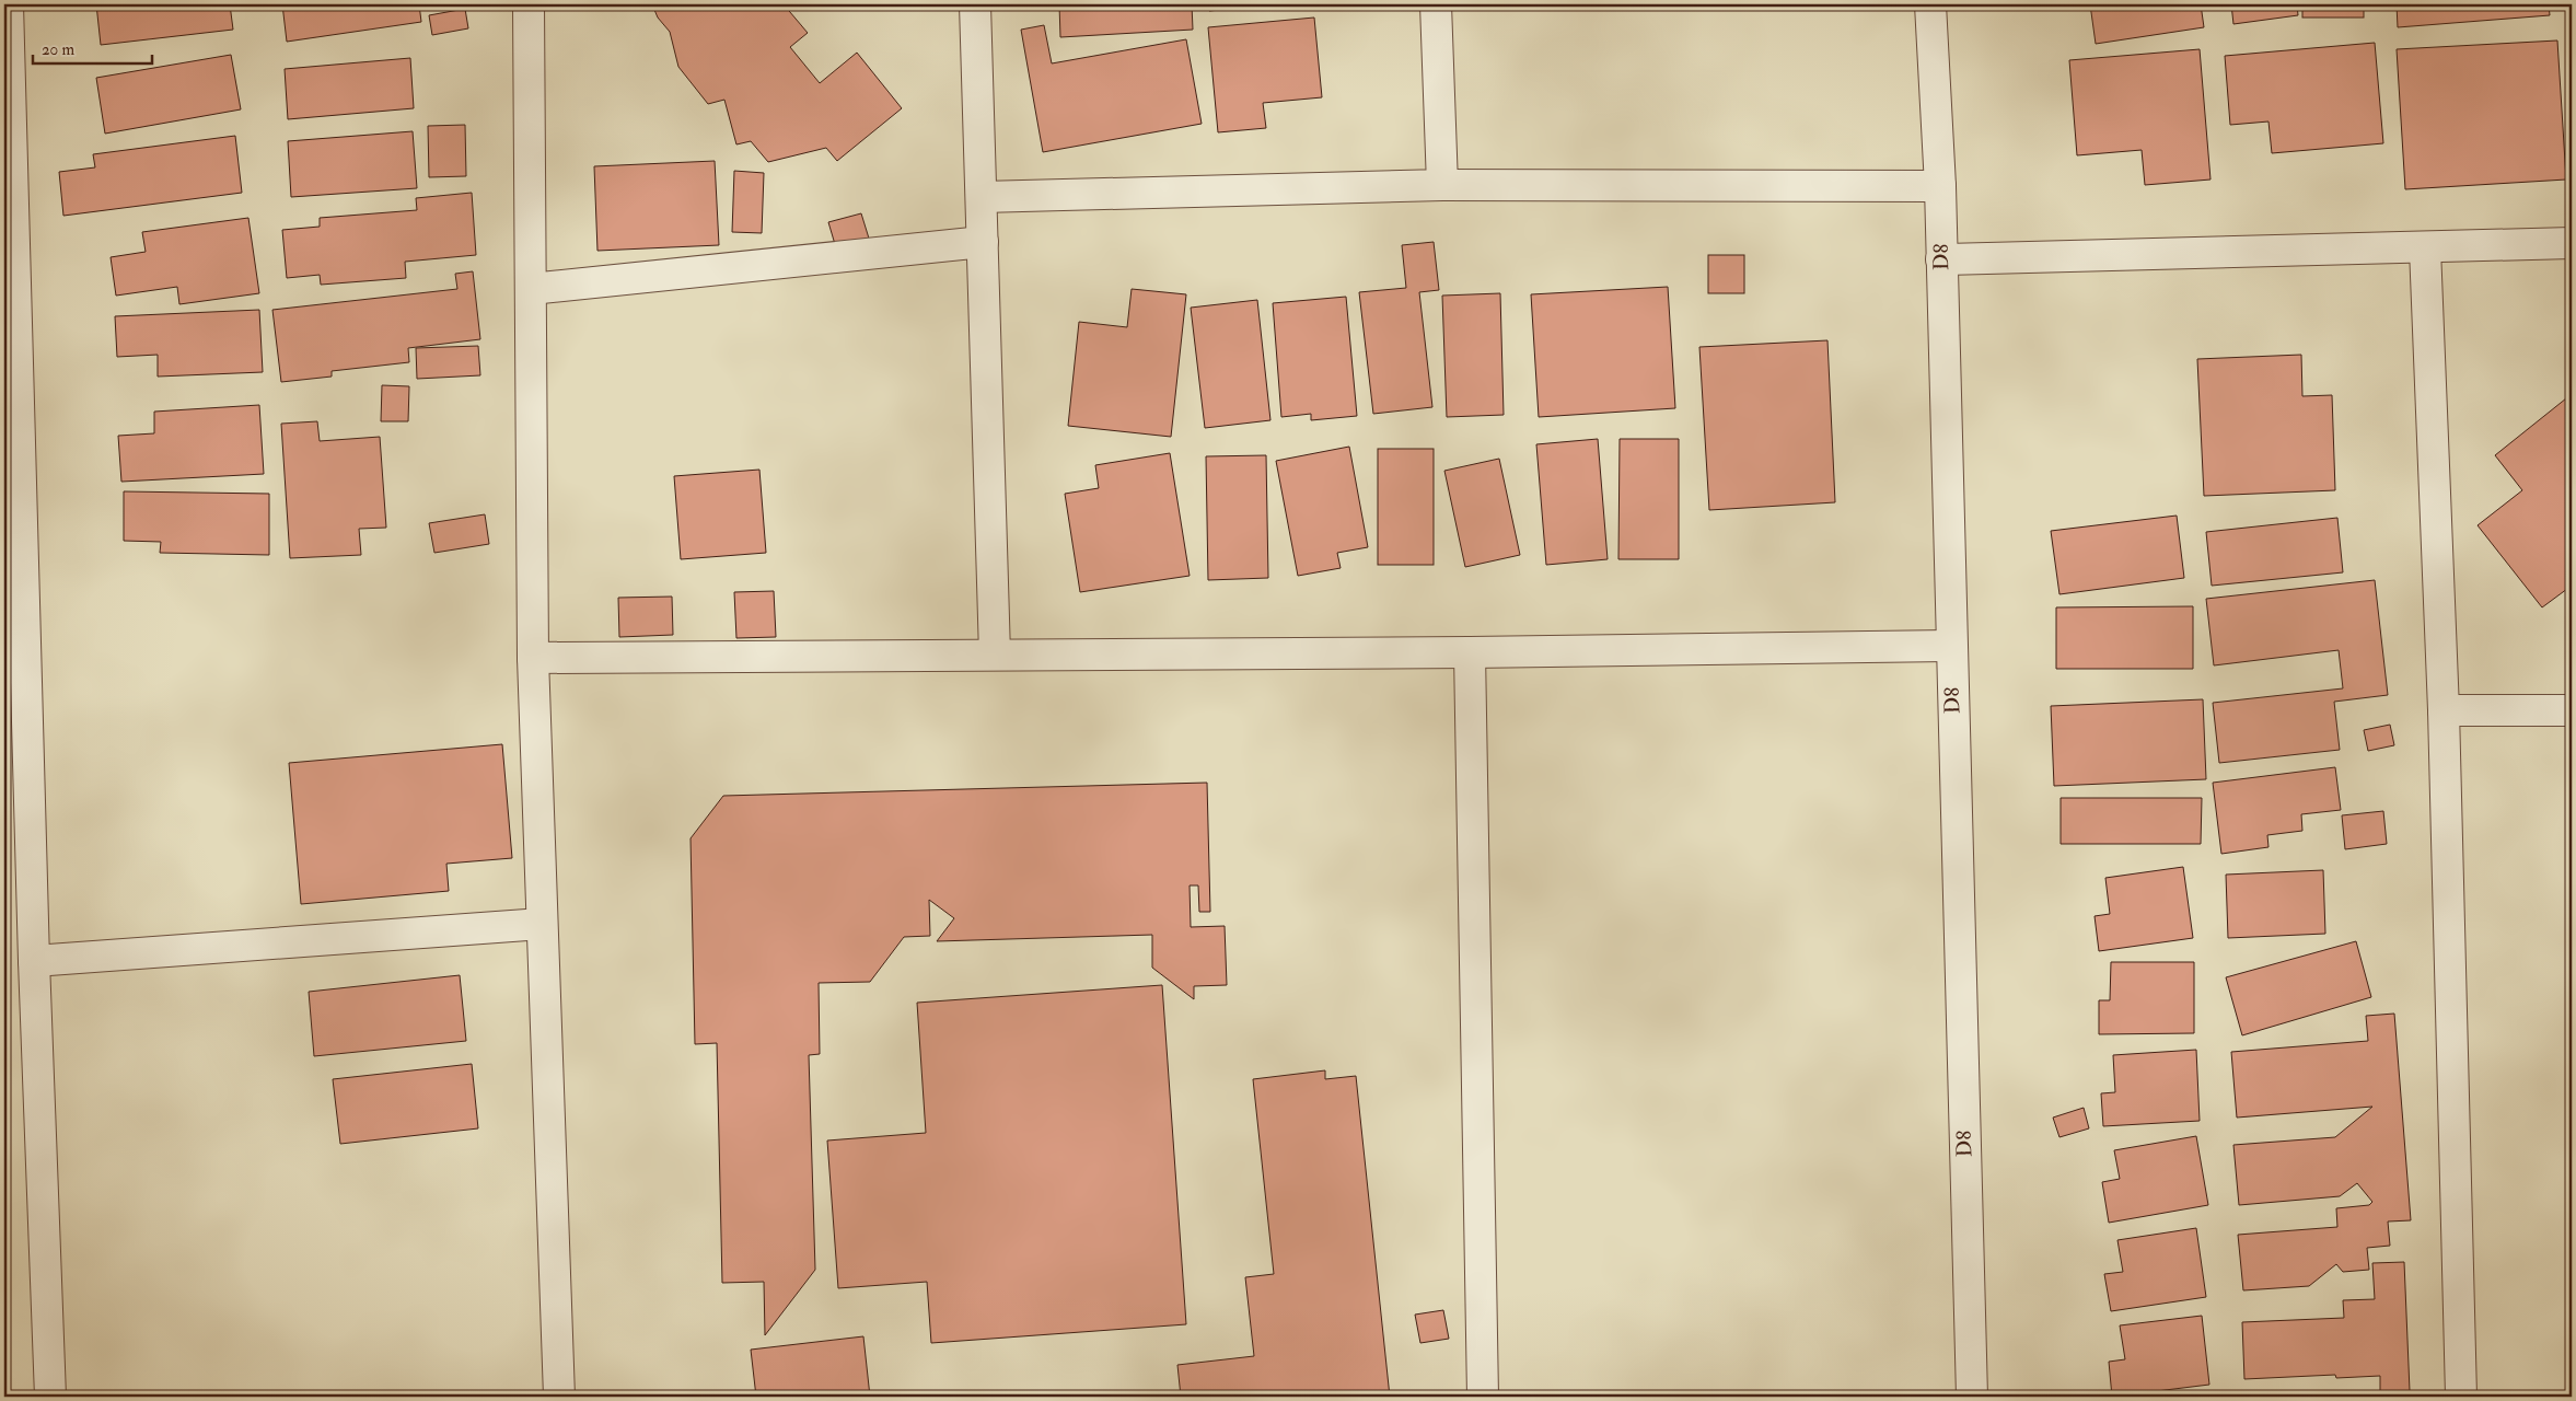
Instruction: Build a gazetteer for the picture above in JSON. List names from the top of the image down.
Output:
{
  "streets": {
    "street": ["D8"]
  },
  "scale_bar": "20 m"
}
